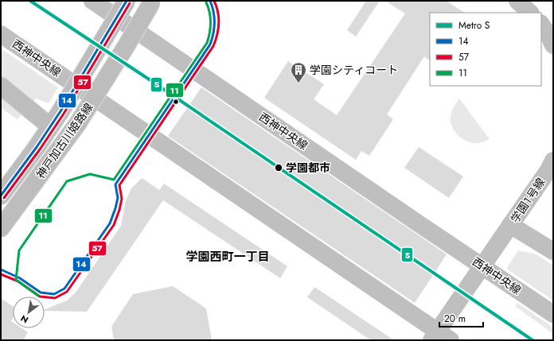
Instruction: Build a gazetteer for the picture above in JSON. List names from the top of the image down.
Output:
{
  "streets": {
    "main road": ["神戸加古川姫路線"],
    "street": ["西神中央線", "学園１号線"]
  },
  "districts": ["学園西町一丁目"],
  "places": {
    "building": ["学園シティコート"],
    "other": ["学園都市"]
  },
  "lines": [
    "metro line S",
    "transit line 14",
    "transit line 57",
    "transit line 11"
  ],
  "legend": [
    "Metro S",
    "14",
    "57",
    "11"
  ],
  "scale_bar": "20 m",
  "north": "bottom left"
}
